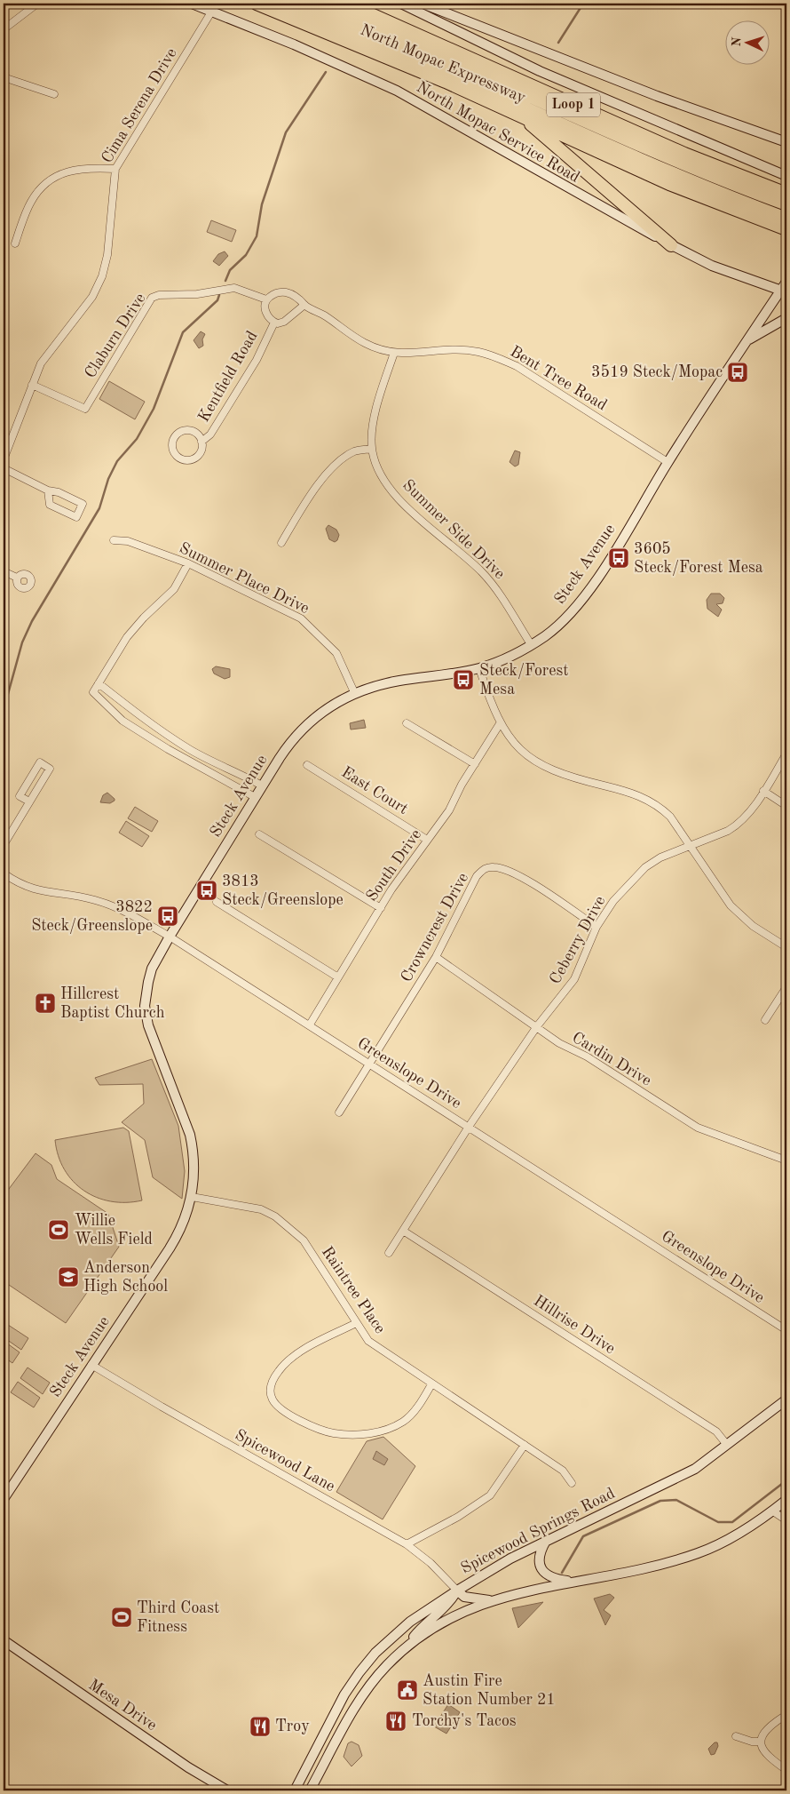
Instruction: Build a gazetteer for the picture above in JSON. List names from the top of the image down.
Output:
{
  "streets": {
    "highway": ["North Mopac Expressway", "Loop 1"],
    "main road": [
      "North Mopac Service Road",
      "Steck Avenue",
      "Spicewood Springs Road",
      "Mesa Drive"
    ],
    "street": [
      "Cima Serena Drive",
      "Claburn Drive",
      "Kentfield Road",
      "Bent Tree Road",
      "Summer Side Drive",
      "Summer Place Drive",
      "East Court",
      "South Drive",
      "Crowncrest Drive",
      "Ceberry Drive",
      "Cardin Drive",
      "Greenslope Drive",
      "Raintree Place",
      "Hillrise Drive",
      "Spicewood Lane"
    ]
  },
  "crossings": [
    ["Cima Serena Drive", "North Mopac Service Road"],
    ["Cima Serena Drive", "Claburn Drive"],
    ["North Mopac Service Road", "Steck Avenue"],
    ["Claburn Drive", "Bent Tree Road"],
    ["Bent Tree Road", "Summer Side Drive"],
    ["Bent Tree Road", "Steck Avenue"],
    ["Summer Side Drive", "Steck Avenue"],
    ["Steck Avenue", "Summer Place Drive"],
    ["Steck Avenue", "Greenslope Drive"],
    ["Steck Avenue", "Raintree Place"],
    ["Steck Avenue", "Spicewood Lane"],
    ["East Court", "South Drive"],
    ["South Drive", "Greenslope Drive"],
    ["Crowncrest Drive", "Ceberry Drive"],
    ["Crowncrest Drive", "Cardin Drive"],
    ["Crowncrest Drive", "Greenslope Drive"],
    ["Ceberry Drive", "Cardin Drive"],
    ["Ceberry Drive", "Greenslope Drive"],
    ["Ceberry Drive", "Hillrise Drive"],
    ["Hillrise Drive", "Spicewood Springs Road"],
    ["Spicewood Lane", "Spicewood Springs Road"]
  ],
  "places": {
    "bus stop": [
      "3519 Steck/Mopac",
      "3605 Steck/Forest Mesa",
      "Steck/Forest Mesa",
      "3813 Steck/Greenslope",
      "3822 Steck/Greenslope"
    ],
    "church": ["Hillcrest Baptist Church"],
    "sports": ["Willie Wells Field", "Third Coast Fitness"],
    "school or university": ["Anderson High School"],
    "public building": ["Austin Fire Station Number 21"],
    "restaurant": ["Torchy's Tacos", "Troy"]
  },
  "north": "left"
}
